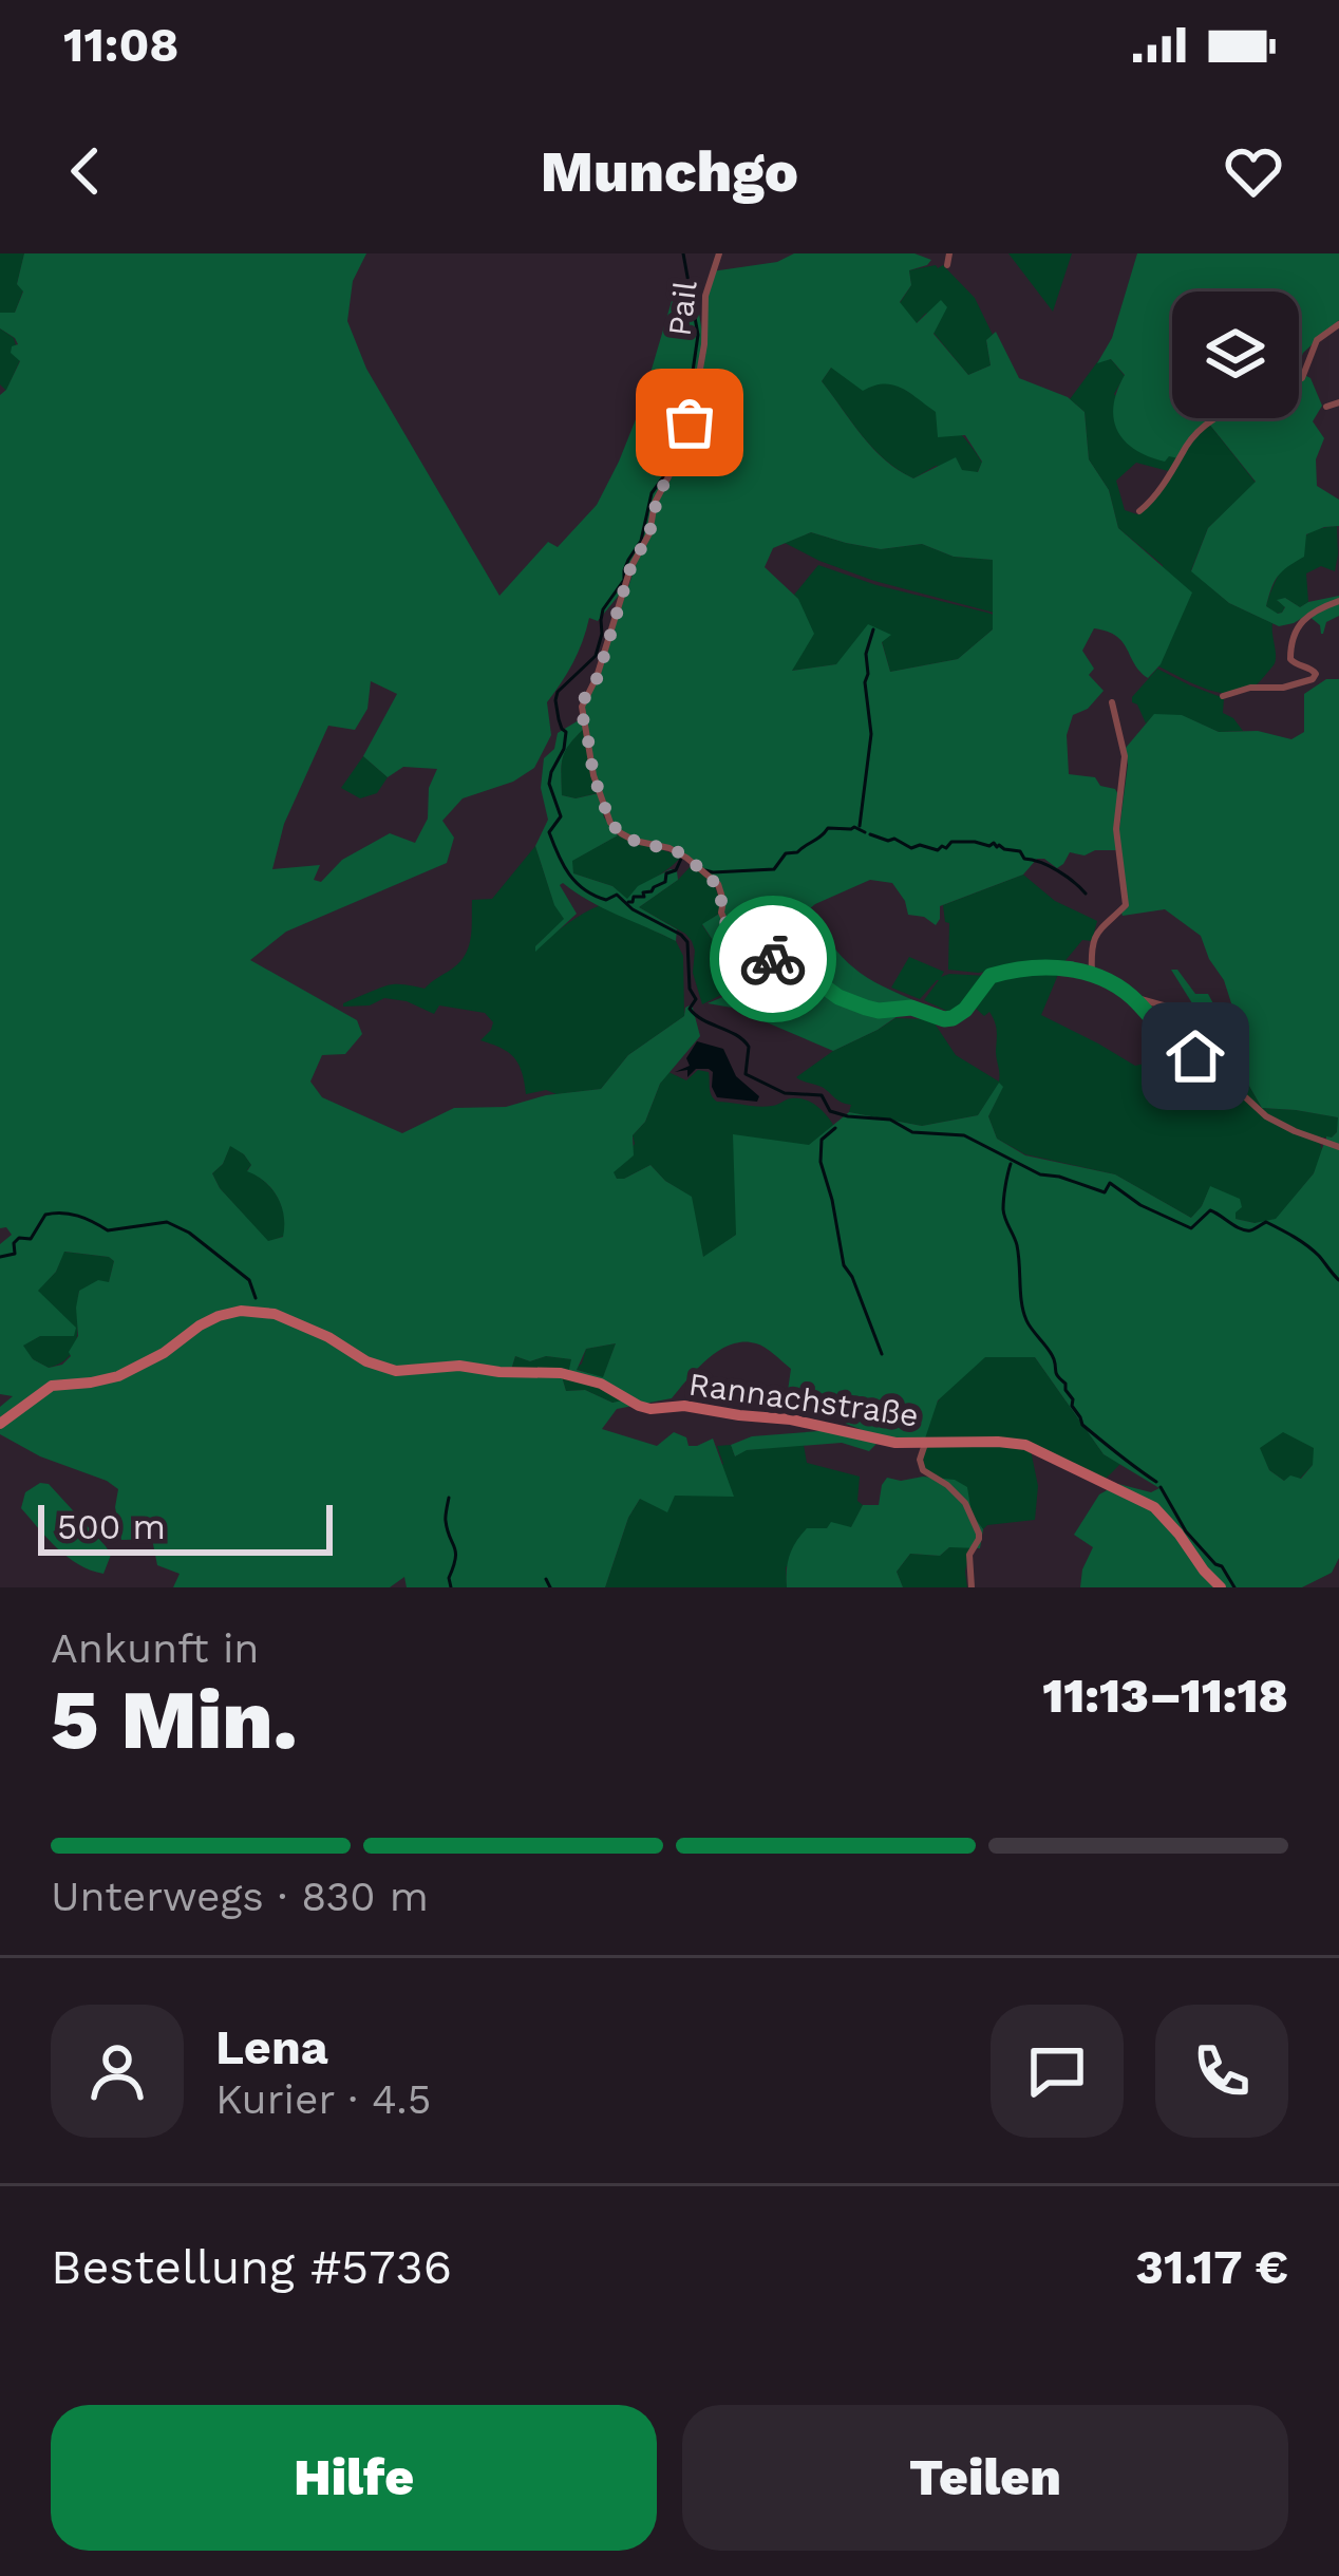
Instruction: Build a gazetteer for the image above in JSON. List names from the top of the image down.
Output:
{
  "streets": {
    "street": ["Pail", "Rannachstraße"]
  },
  "scale_bar": "500 m",
  "page": {
    "status": "11:08",
    "header": "Munchgo",
    "scale": "500 m",
    "heading": ["5 Min.", "Ankunft in", "11:13–11:18"],
    "panel": [
      "Lena",
      "Kurier · 4.5",
      "Bestellung #5736",
      "31.17 €"
    ],
    "bar": "Unterwegs · 830 m",
    "buttons": ["Hilfe", "Teilen"]
  }
}
